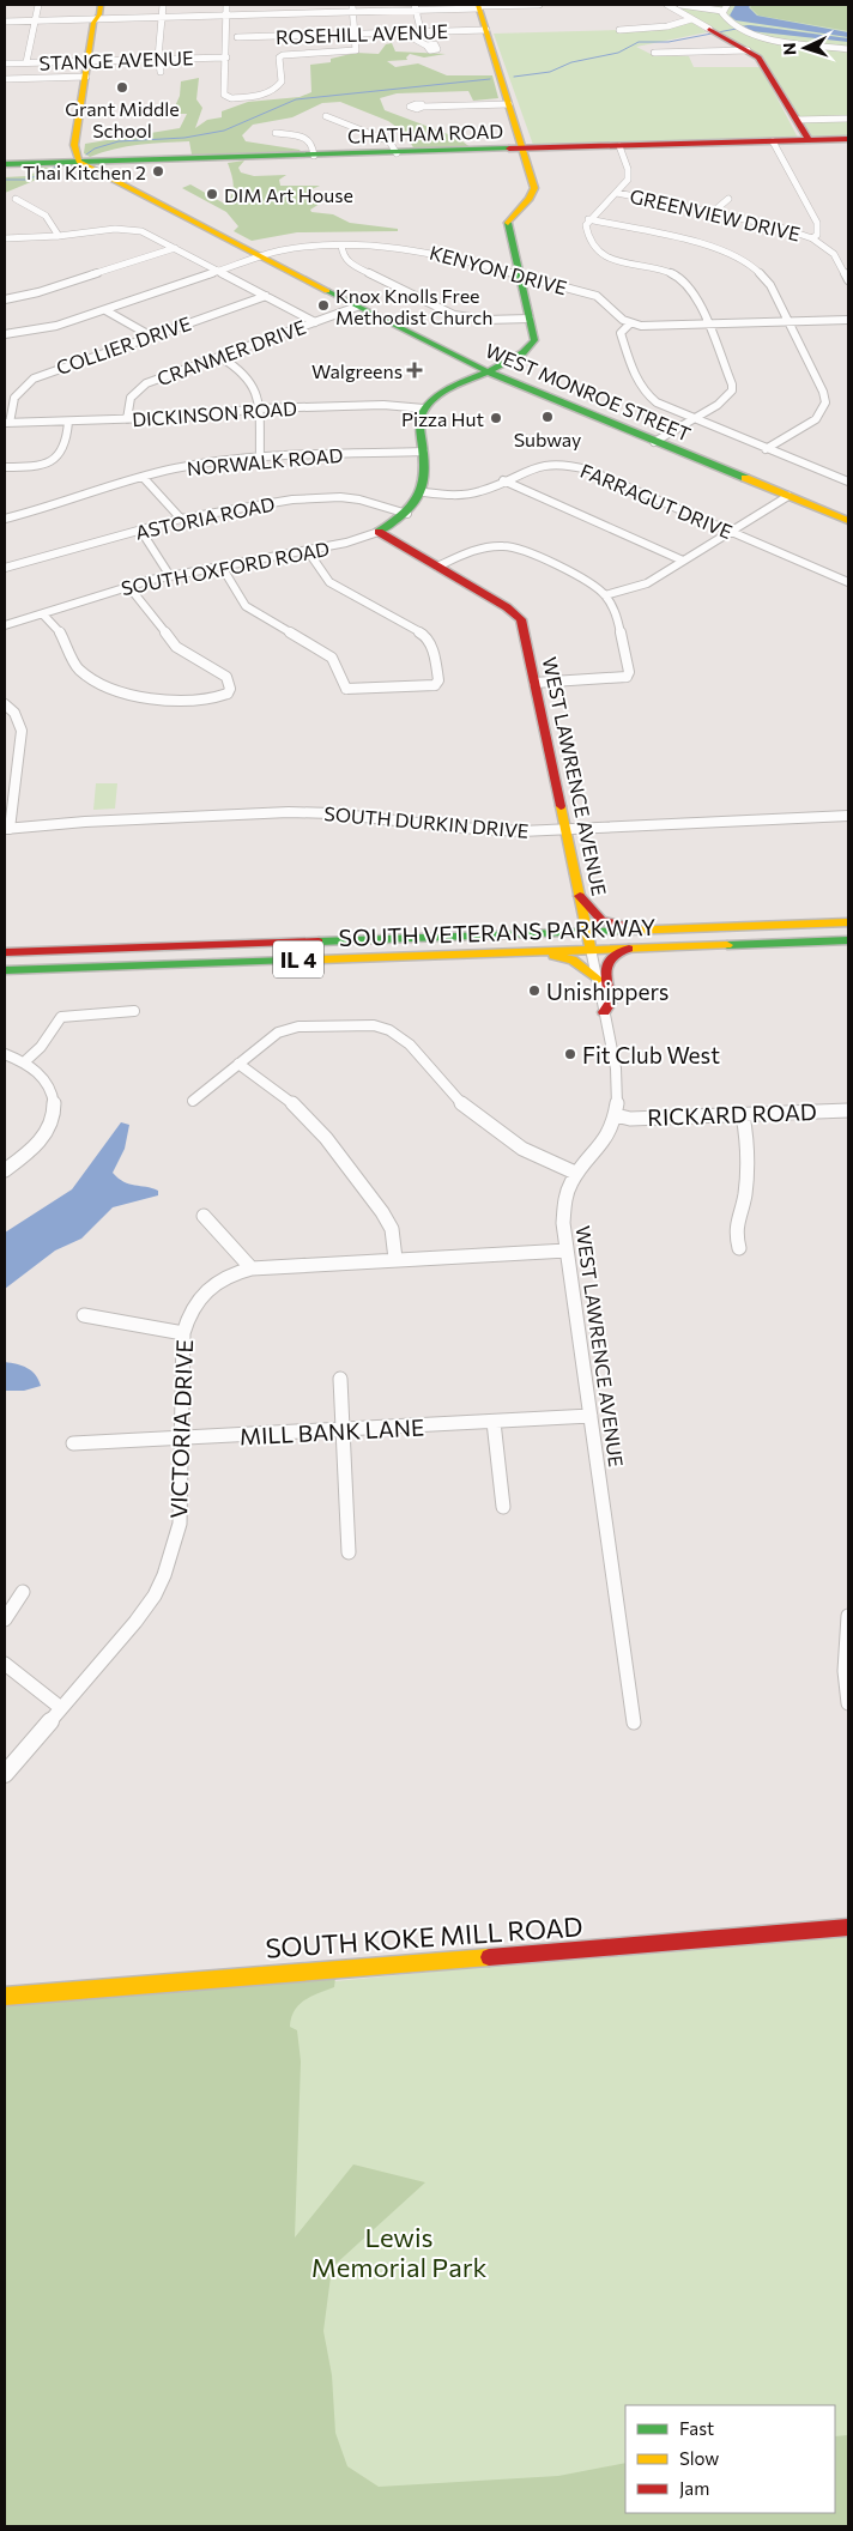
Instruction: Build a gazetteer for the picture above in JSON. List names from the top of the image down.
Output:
{
  "streets": {
    "main road": [
      "CHATHAM ROAD",
      "WEST MONROE STREET",
      "WEST LAWRENCE AVENUE",
      "SOUTH VETERANS PARKWAY",
      "IL 4",
      "SOUTH KOKE MILL ROAD"
    ],
    "street": [
      "ROSEHILL AVENUE",
      "STANGE AVENUE",
      "GREENVIEW DRIVE",
      "KENYON DRIVE",
      "COLLIER DRIVE",
      "CRANMER DRIVE",
      "DICKINSON ROAD",
      "NORWALK ROAD",
      "FARRAGUT DRIVE",
      "ASTORIA ROAD",
      "SOUTH OXFORD ROAD",
      "SOUTH DURKIN DRIVE",
      "RICKARD ROAD",
      "VICTORIA DRIVE",
      "MILL BANK LANE"
    ]
  },
  "crossings": [
    ["CHATHAM ROAD", "WEST MONROE STREET"],
    ["KENYON DRIVE", "WEST MONROE STREET"],
    ["COLLIER DRIVE", "DICKINSON ROAD"],
    ["CRANMER DRIVE", "WEST MONROE STREET"],
    ["CRANMER DRIVE", "DICKINSON ROAD"],
    ["SOUTH OXFORD ROAD", "WEST LAWRENCE AVENUE"],
    ["WEST LAWRENCE AVENUE", "SOUTH DURKIN DRIVE"],
    ["WEST LAWRENCE AVENUE", "SOUTH VETERANS PARKWAY"],
    ["WEST LAWRENCE AVENUE", "RICKARD ROAD"],
    ["WEST LAWRENCE AVENUE", "VICTORIA DRIVE"],
    ["WEST LAWRENCE AVENUE", "MILL BANK LANE"],
    ["VICTORIA DRIVE", "MILL BANK LANE"]
  ],
  "parks": ["Lewis Memorial Park"],
  "places": {
    "other": [
      "Grant Middle School",
      "Thai Kitchen 2",
      "DIM Art House",
      "Knox Knolls Free Methodist Church",
      "Subway",
      "Pizza Hut",
      "Unishippers",
      "Fit Club West"
    ],
    "health": ["Walgreens"]
  },
  "legend": ["Fast", "Slow", "Jam"],
  "north": "left"
}
